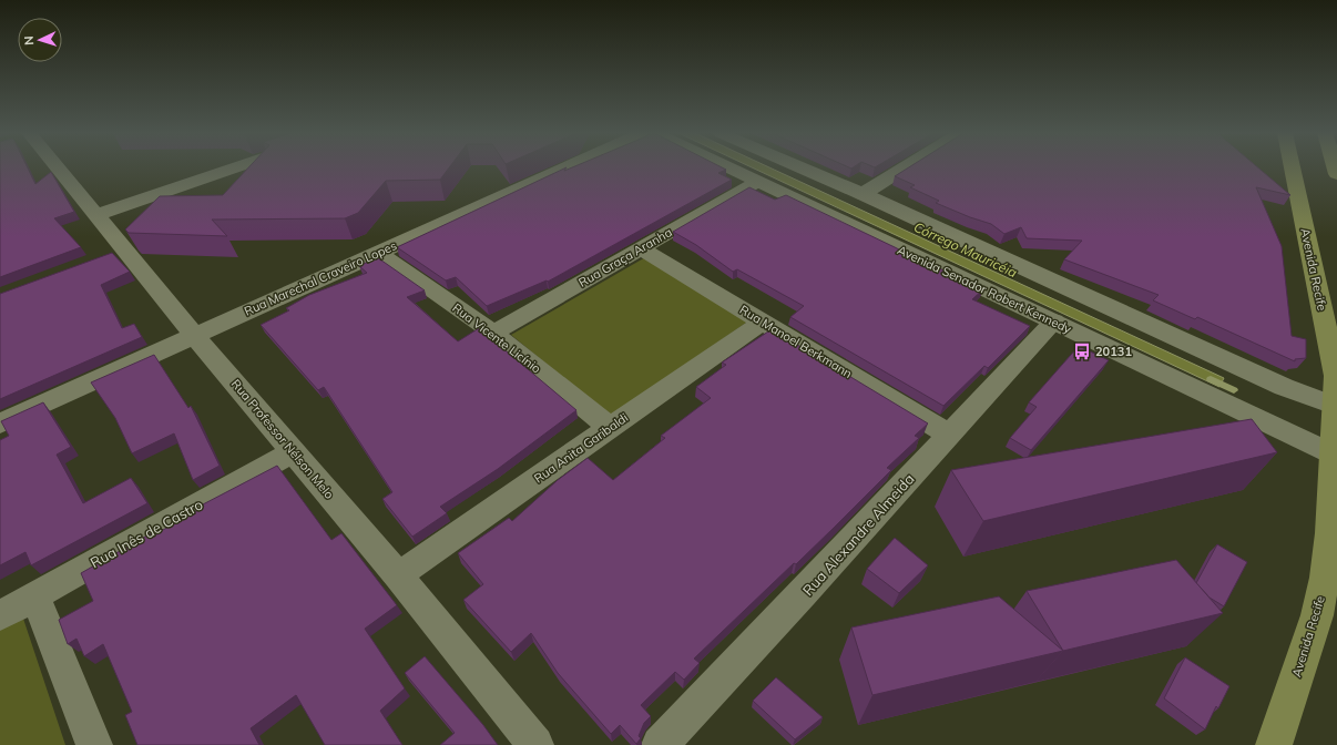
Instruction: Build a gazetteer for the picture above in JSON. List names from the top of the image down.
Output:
{
  "streets": {
    "main road": ["Avenida Recife"],
    "street": [
      "Rua Graça Aranha",
      "Rua Marechal Craveiro Lopes",
      "Avenida Senador Robert Kennedy",
      "Rua Vicente Licínio",
      "Rua Manoel Berkmann",
      "Rua Professor Nélson Melo",
      "Rua Anita Garibaldi",
      "Rua Inês de Castro",
      "Rua Alexandre Almeida"
    ]
  },
  "crossings": [
    ["Rua Graça Aranha", "Avenida Senador Robert Kennedy"],
    ["Rua Graça Aranha", "Rua Vicente Licínio"],
    ["Rua Graça Aranha", "Rua Manoel Berkmann"],
    ["Avenida Recife", "Avenida Senador Robert Kennedy"],
    ["Rua Marechal Craveiro Lopes", "Rua Vicente Licínio"],
    ["Rua Marechal Craveiro Lopes", "Rua Professor Nélson Melo"],
    ["Avenida Senador Robert Kennedy", "Rua Alexandre Almeida"],
    ["Rua Vicente Licínio", "Rua Anita Garibaldi"],
    ["Rua Manoel Berkmann", "Rua Anita Garibaldi"],
    ["Rua Manoel Berkmann", "Rua Alexandre Almeida"],
    ["Rua Professor Nélson Melo", "Rua Anita Garibaldi"],
    ["Rua Professor Nélson Melo", "Rua Inês de Castro"]
  ],
  "water": ["Córrego Mauricéia"],
  "places": {
    "bus stop": ["20131"]
  },
  "north": "left"
}
